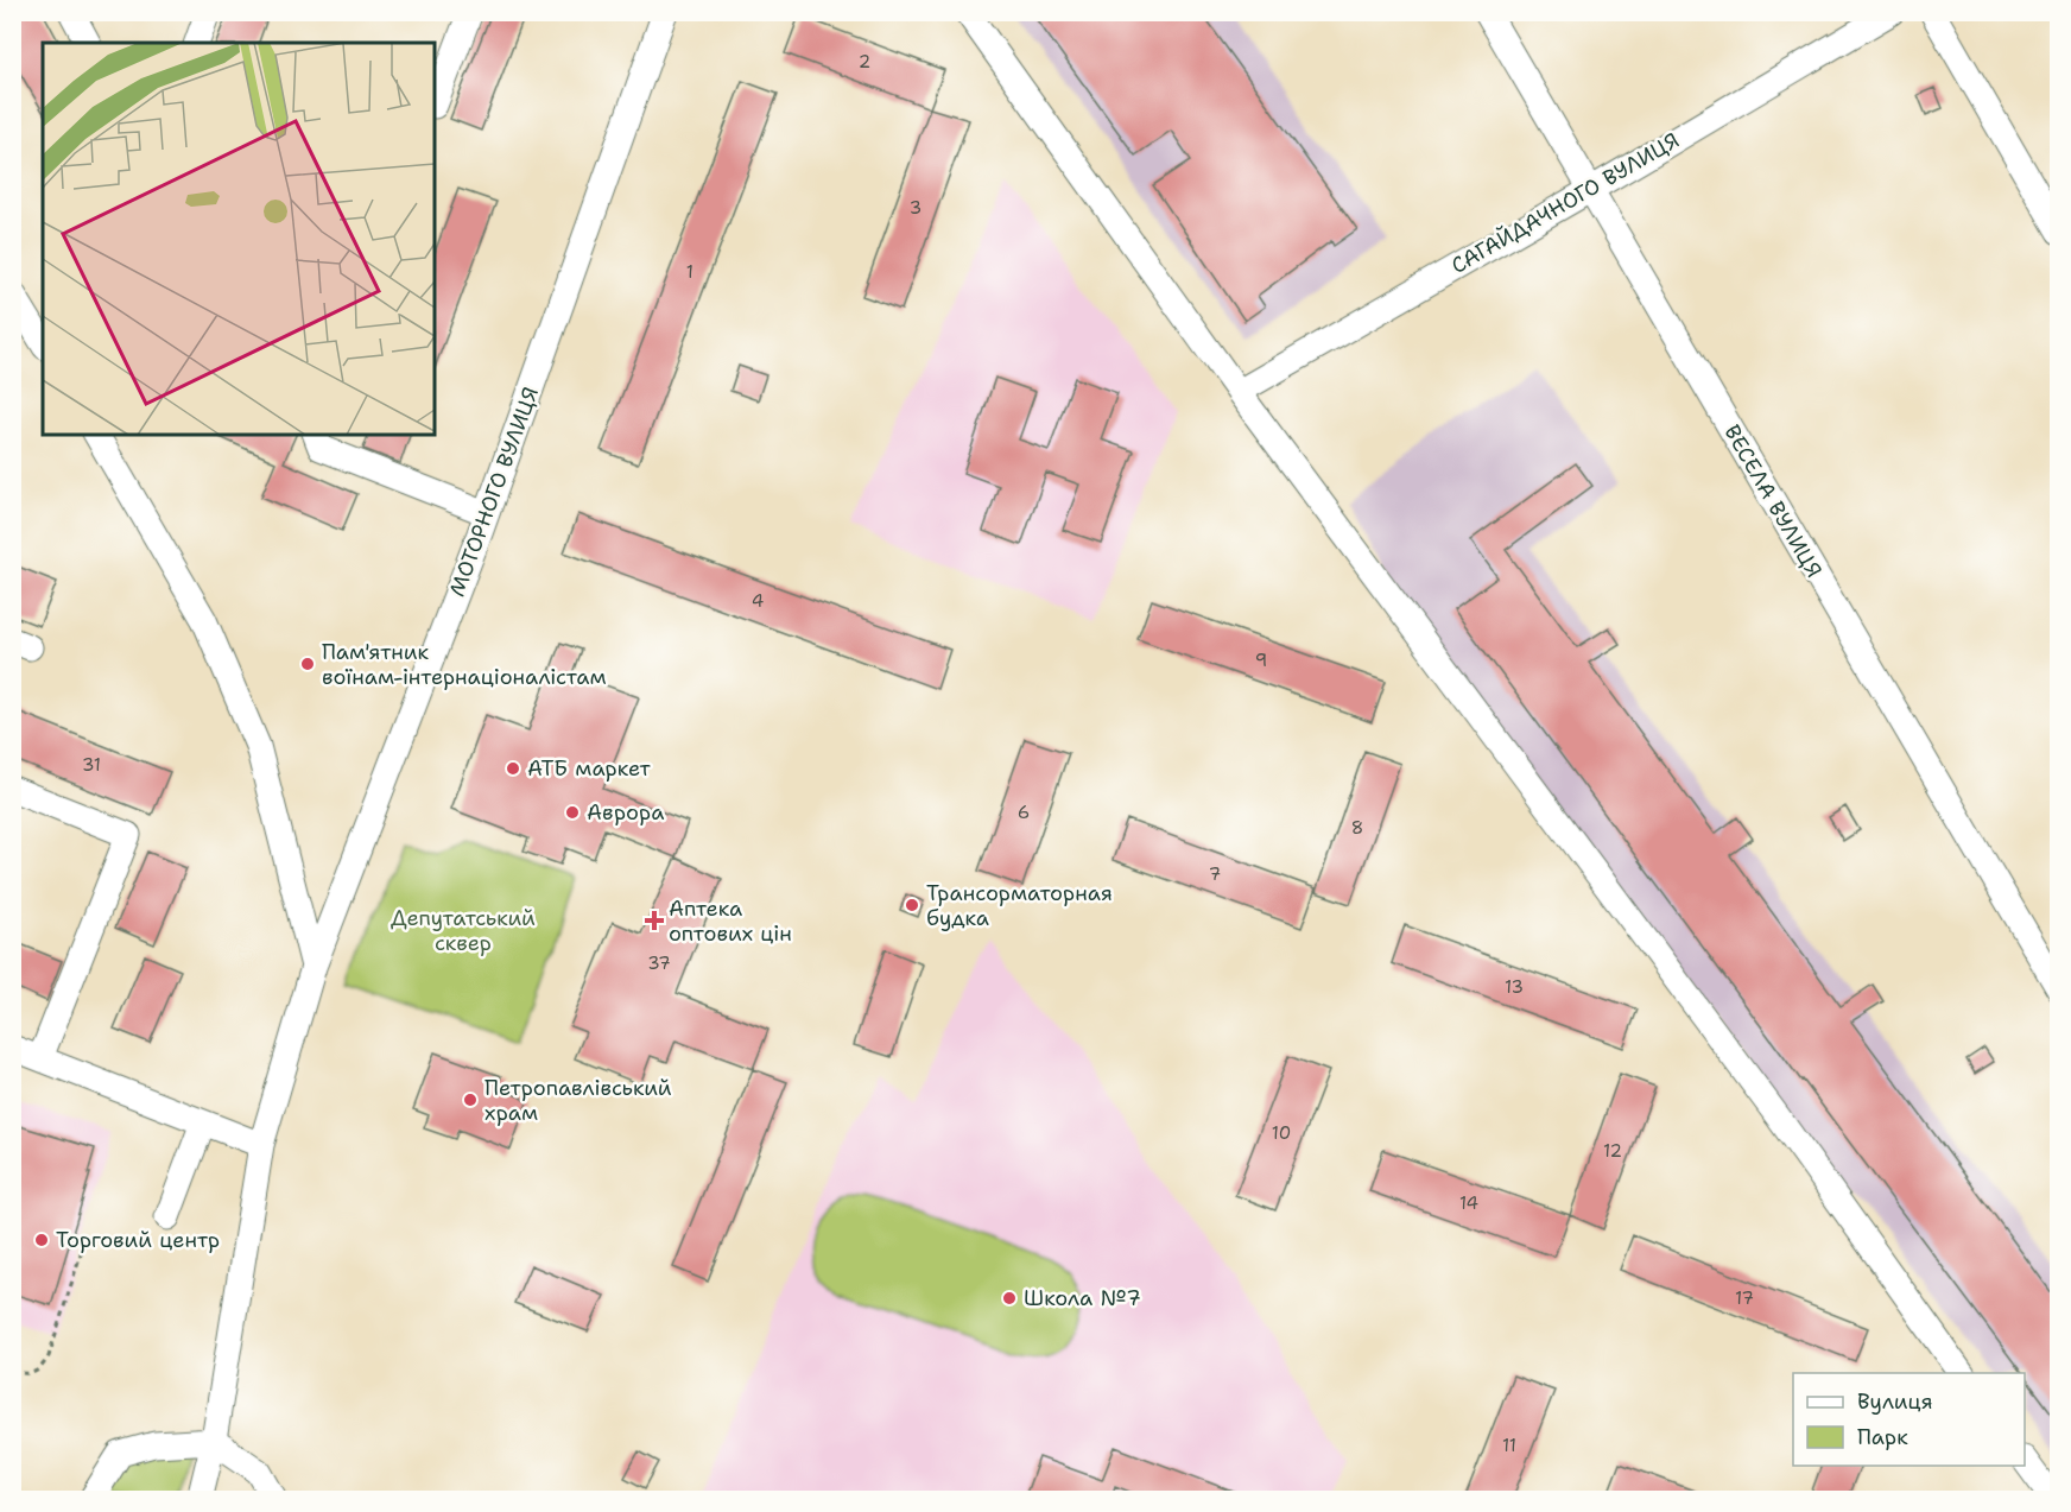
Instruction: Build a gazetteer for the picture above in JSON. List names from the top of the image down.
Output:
{
  "streets": {
    "street": ["САГАЙДАЧНОГО ВУЛИЦЯ", "МОТОРНОГО ВУЛИЦЯ", "ВЕСЕЛА ВУЛИЦЯ"]
  },
  "crossings": [
    ["САГАЙДАЧНОГО ВУЛИЦЯ", "ВЕСЕЛА ВУЛИЦЯ"]
  ],
  "parks": ["Депутатський сквер"],
  "places": {
    "other": [
      "Пам'ятник воїнам-інтернаціоналістам",
      "АТБ маркет",
      "Аврора",
      "Трансорматорная будка",
      "Петропавлівський храм",
      "Торговий центр",
      "Школа №7"
    ],
    "health": ["Аптека оптових цін"]
  },
  "house_numbers": [
    "2",
    "3",
    "1",
    "4",
    "9",
    "31",
    "6",
    "8",
    "7",
    "37",
    "13",
    "10",
    "12",
    "14",
    "17",
    "11"
  ],
  "legend": ["Вулиця", "Парк"]
}
